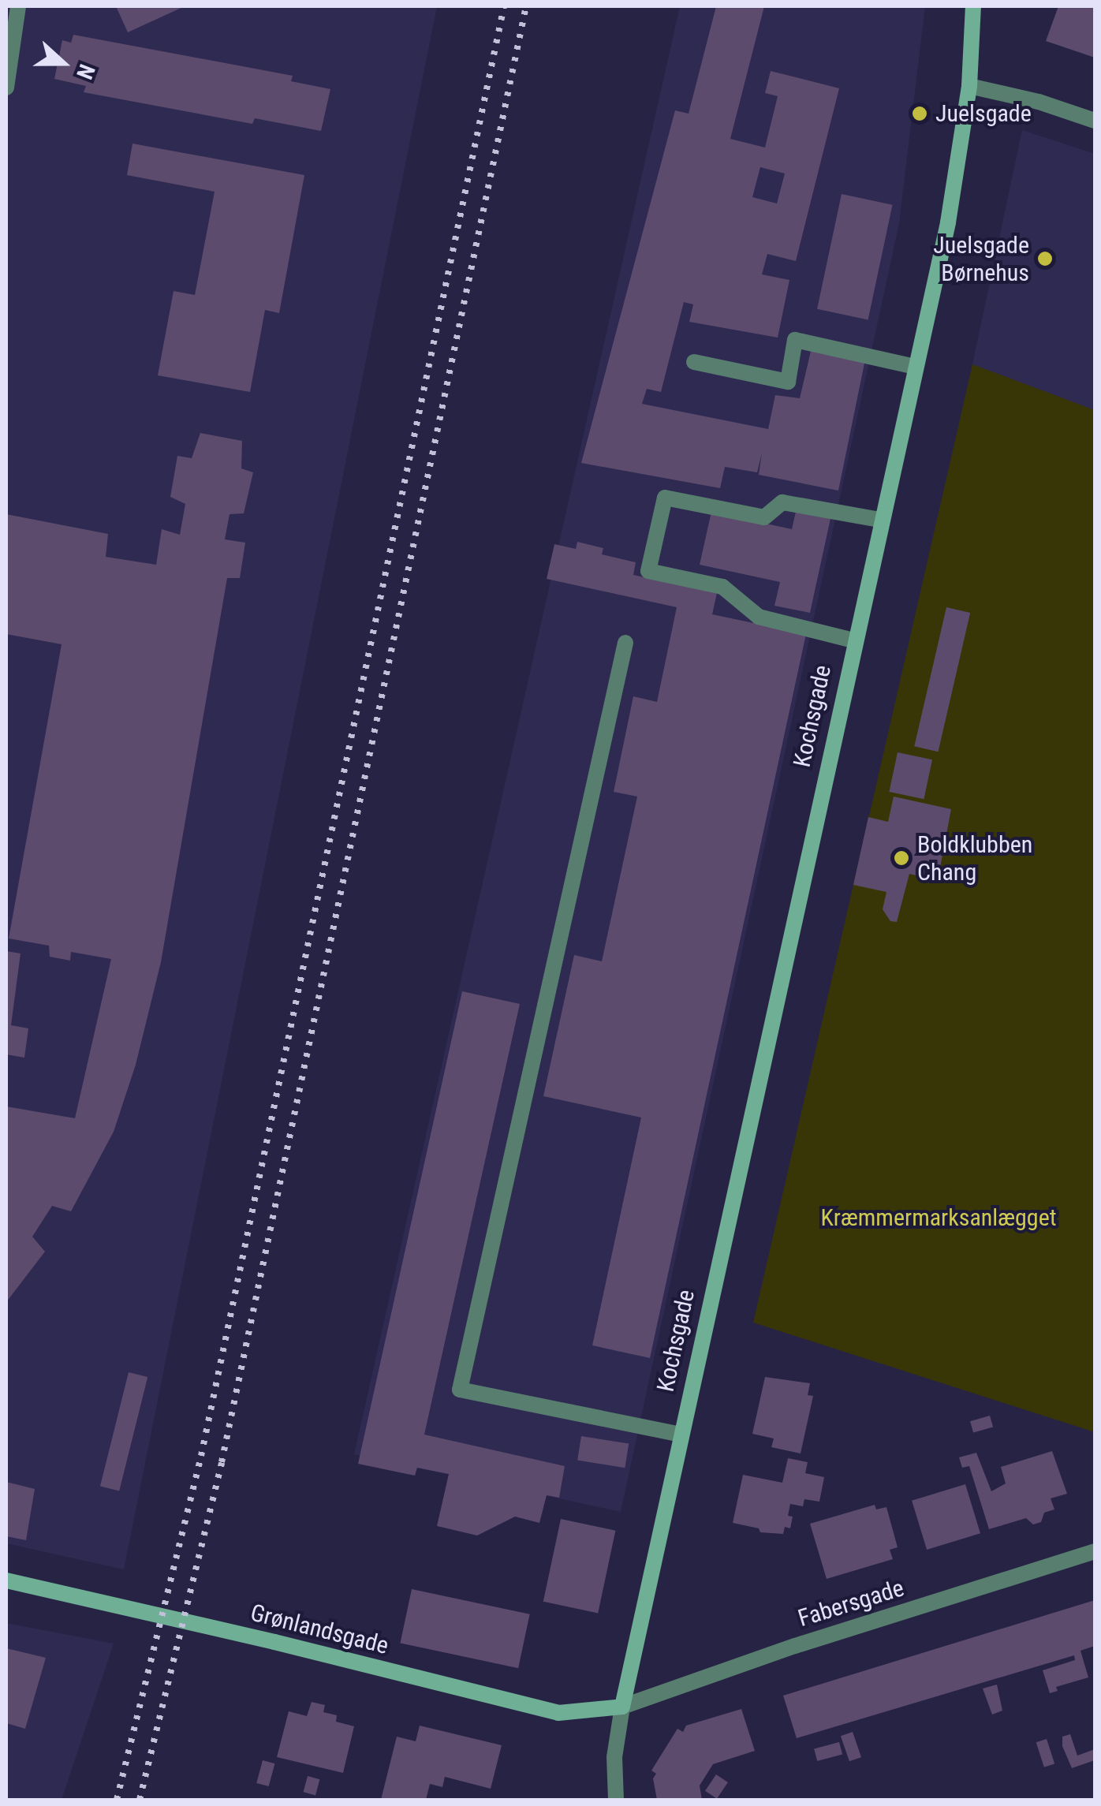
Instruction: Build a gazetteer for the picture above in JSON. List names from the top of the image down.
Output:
{
  "streets": {
    "main road": ["Kochsgade", "Grønlandsgade"],
    "street": ["Fabersgade"]
  },
  "crossings": [
    ["Kochsgade", "Fabersgade"],
    ["Kochsgade", "Grønlandsgade"],
    ["Fabersgade", "Grønlandsgade"]
  ],
  "parks": ["Kræmmermarksanlægget"],
  "places": ["Juelsgade", "Juelsgade Børnehus", "Boldklubben Chang"],
  "north": "right"
}
